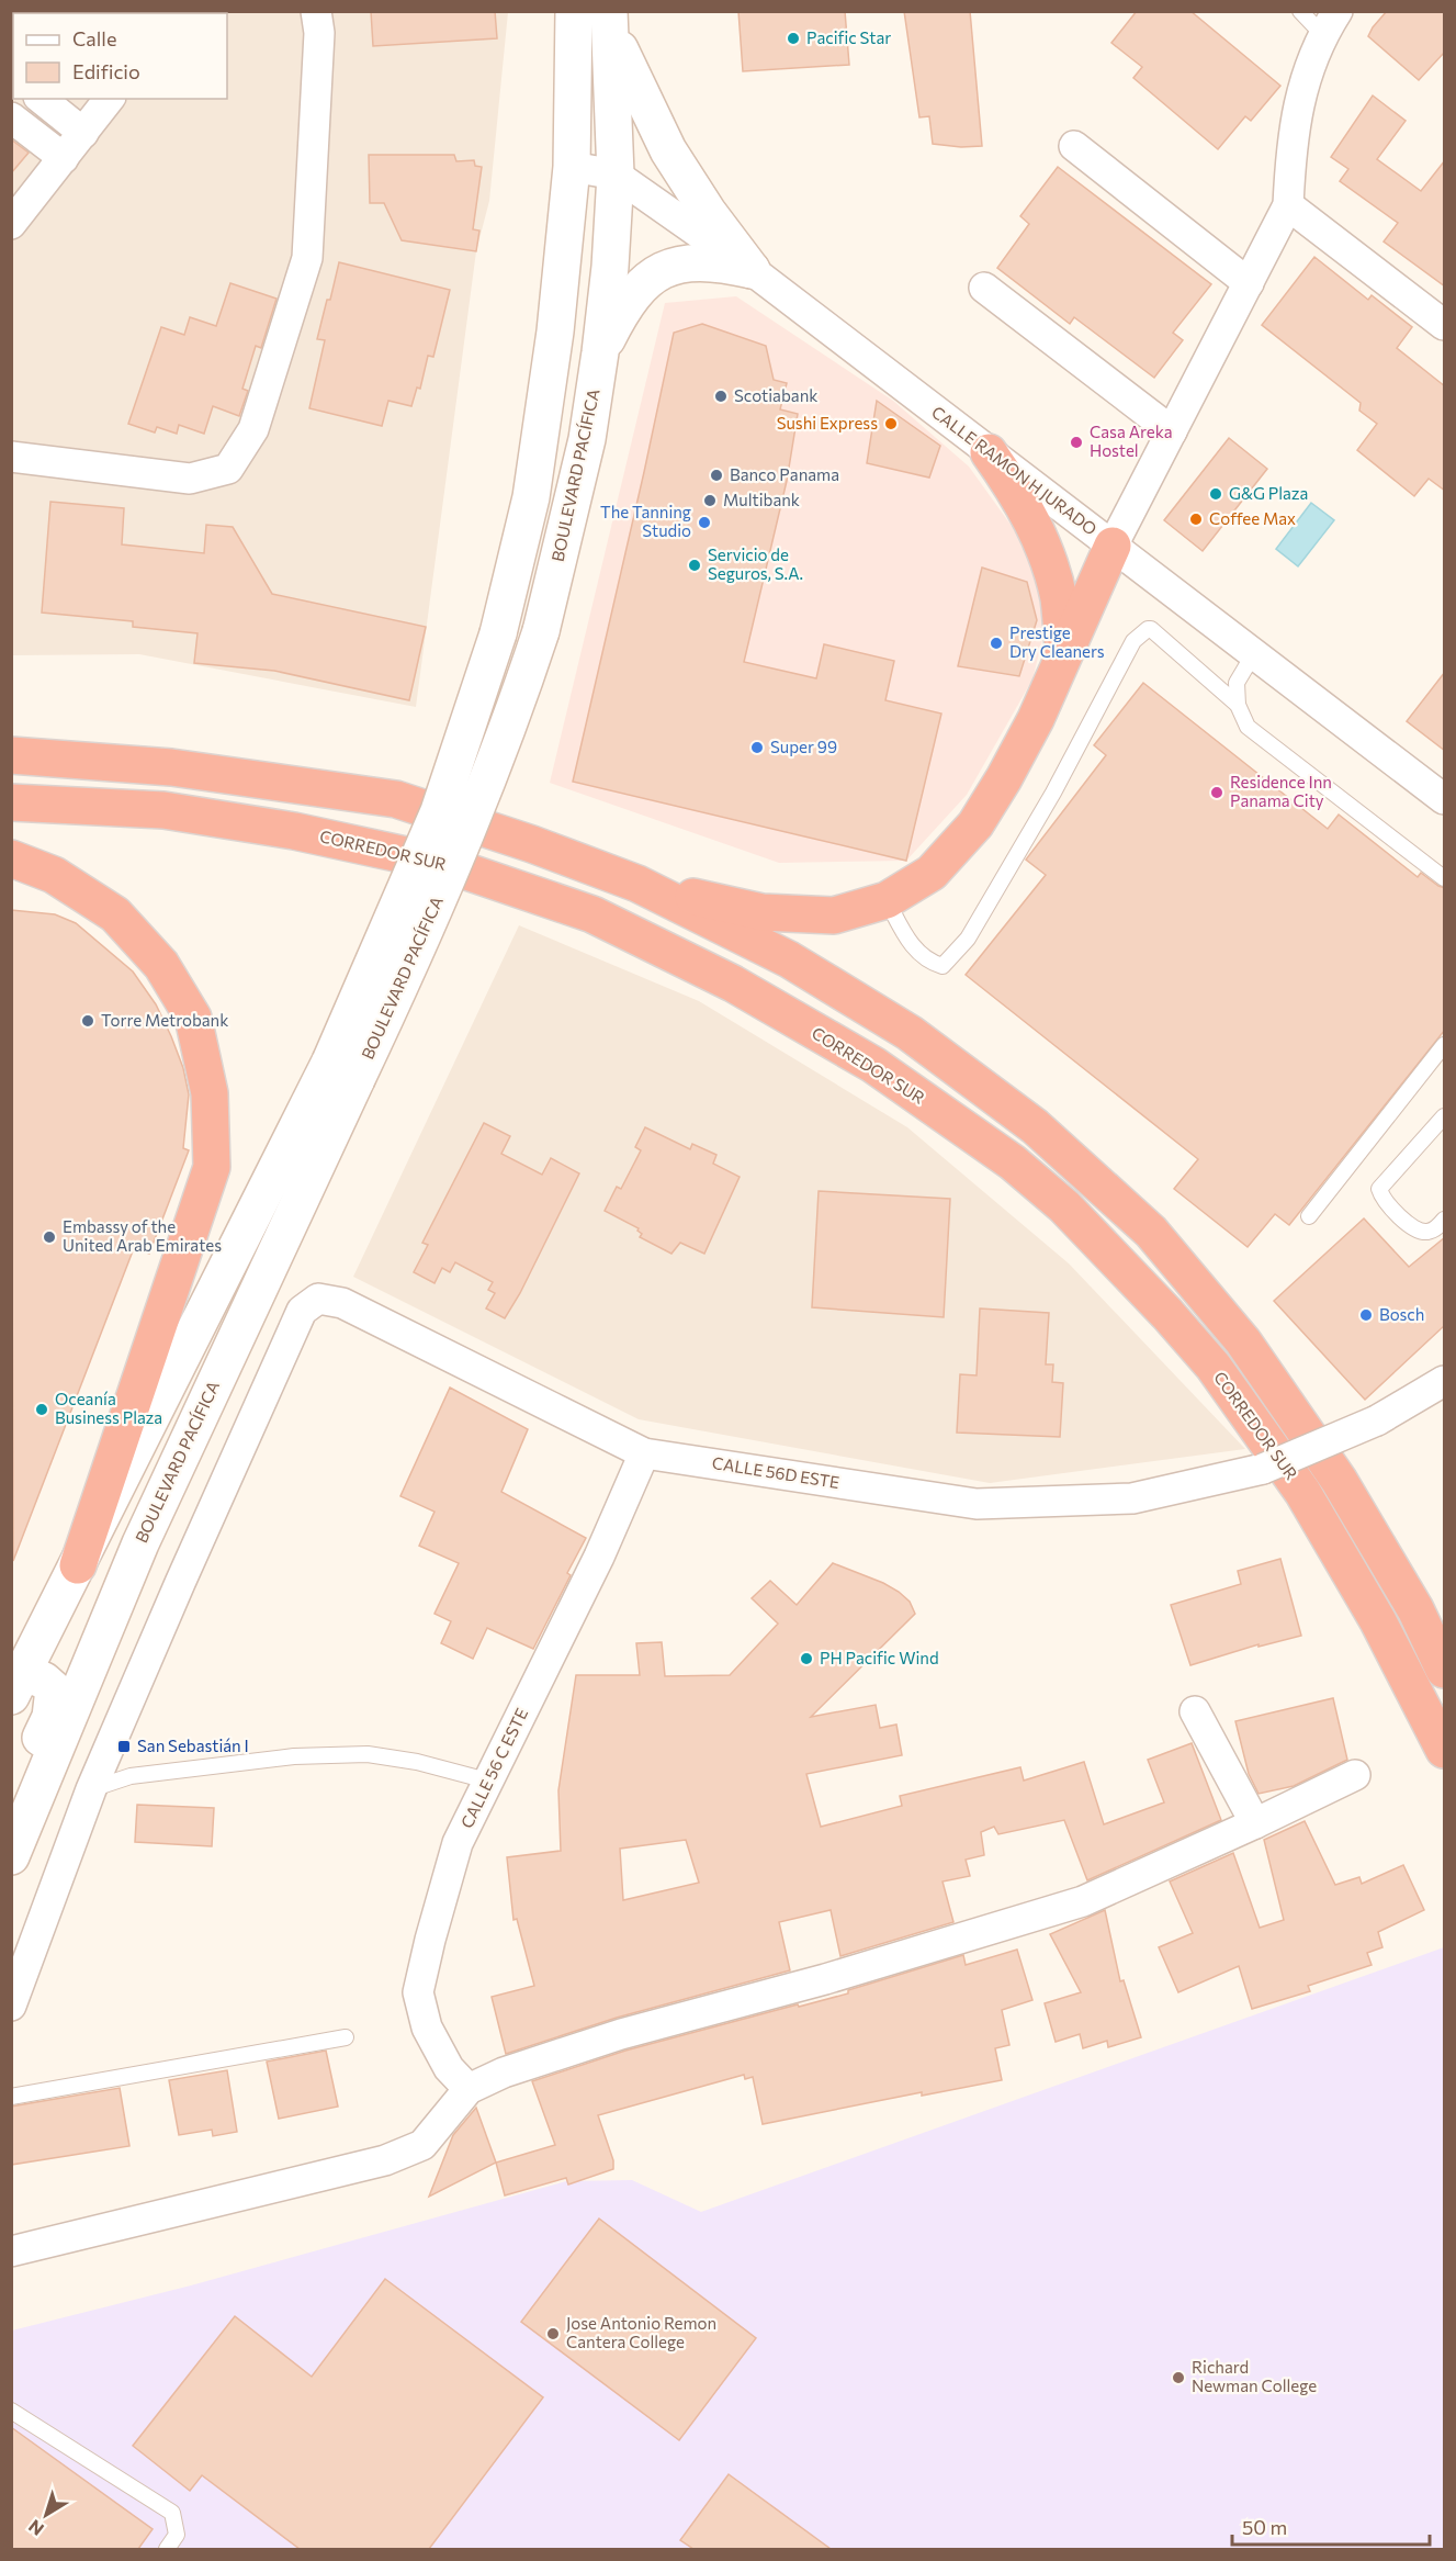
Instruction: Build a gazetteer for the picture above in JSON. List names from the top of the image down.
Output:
{
  "streets": {
    "highway": ["CORREDOR SUR"],
    "street": [
      "CALLE RAMON H JURADO",
      "BOULEVARD PACÍFICA",
      "CALLE 56D ESTE",
      "CALLE 56 C ESTE"
    ]
  },
  "crossings": [
    ["CALLE RAMON H JURADO", "BOULEVARD PACÍFICA"],
    ["CALLE 56D ESTE", "CALLE 56 C ESTE"]
  ],
  "places": {
    "other": [
      "Pacific Star",
      "Scotiabank",
      "Sushi Express",
      "Casa Areka Hostel",
      "Banco Panama",
      "G&G Plaza",
      "Multibank",
      "Coffee Max",
      "The Tanning Studio",
      "Servicio de Seguros, S.A.",
      "Prestige Dry Cleaners",
      "Super 99",
      "Residence Inn Panama City",
      "Torre Metrobank",
      "Embassy of the United Arab Emirates",
      "Bosch",
      "Oceanía Business Plaza",
      "PH Pacific Wind",
      "Jose Antonio Remon Cantera College",
      "Richard Newman College"
    ],
    "transit": ["San Sebastián I"]
  },
  "legend": ["Calle", "Edificio"],
  "scale_bar": "50 m",
  "north": "bottom left"
}
